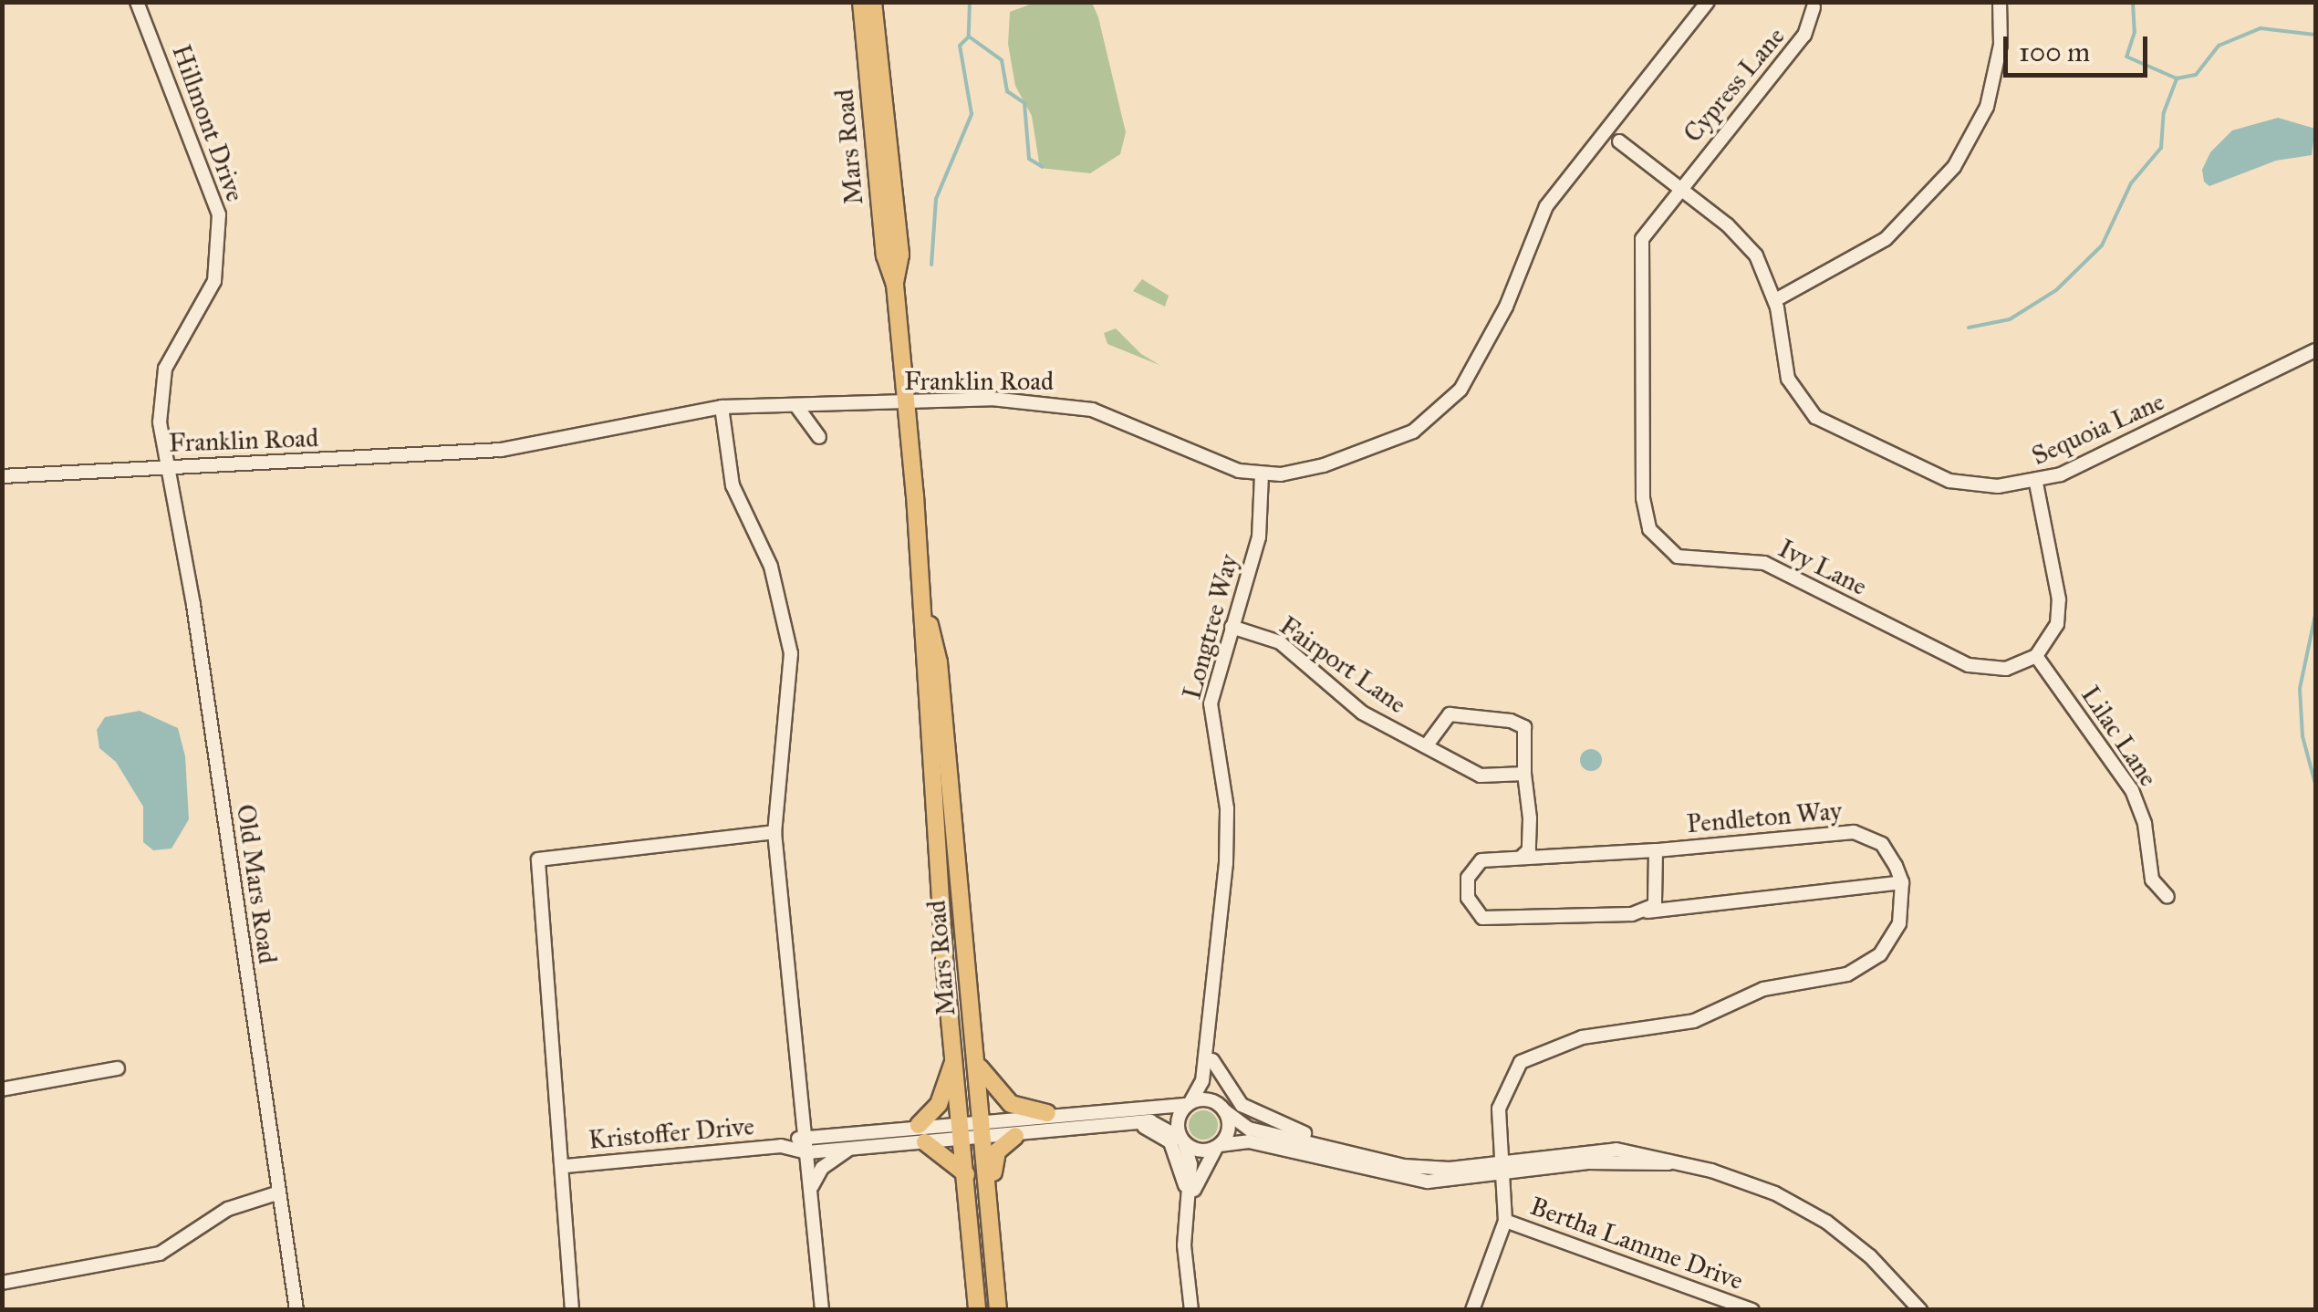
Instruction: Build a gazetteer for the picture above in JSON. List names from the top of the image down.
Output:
{
  "streets": {
    "main road": ["Mars Road"],
    "street": [
      "Cypress Lane",
      "Hillmont Drive",
      "Franklin Road",
      "Sequoia Lane",
      "Ivy Lane",
      "Longtree Way",
      "Fairport Lane",
      "Lilac Lane",
      "Pendleton Way",
      "Old Mars Road",
      "Kristoffer Drive",
      "Bertha Lamme Drive"
    ]
  },
  "crossings": [
    ["Cypress Lane", "Sequoia Lane"],
    ["Cypress Lane", "Ivy Lane"],
    ["Hillmont Drive", "Franklin Road"],
    ["Hillmont Drive", "Old Mars Road"],
    ["Mars Road", "Franklin Road"],
    ["Mars Road", "Kristoffer Drive"],
    ["Franklin Road", "Longtree Way"],
    ["Franklin Road", "Old Mars Road"],
    ["Sequoia Lane", "Ivy Lane"],
    ["Ivy Lane", "Lilac Lane"],
    ["Longtree Way", "Fairport Lane"]
  ],
  "scale_bar": "100 m"
}
